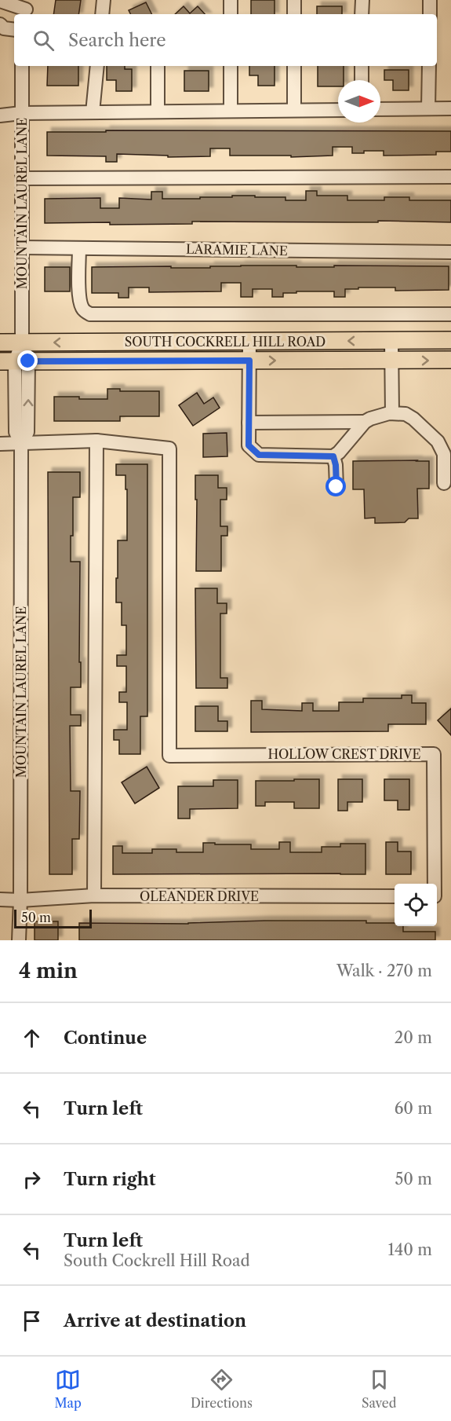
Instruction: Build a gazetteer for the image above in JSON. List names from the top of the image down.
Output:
{
  "streets": {
    "main road": ["SOUTH COCKRELL HILL ROAD"],
    "street": [
      "MOUNTAIN LAUREL LANE",
      "LARAMIE LANE",
      "HOLLOW CREST DRIVE",
      "OLEANDER DRIVE"
    ]
  },
  "crossings": [
    ["MOUNTAIN LAUREL LANE", "LARAMIE LANE"],
    ["MOUNTAIN LAUREL LANE", "SOUTH COCKRELL HILL ROAD"],
    ["MOUNTAIN LAUREL LANE", "OLEANDER DRIVE"]
  ],
  "scale_bar": "50 m",
  "north": "right",
  "page": {
    "search": "Search here",
    "scale": "50 m",
    "heading": ["4 min", "Walk · 270 m"],
    "list": [
      ["Continue", "20 m"],
      ["Turn left", "60 m"],
      ["Turn right", "50 m"],
      ["Turn left", "South Cockrell Hill Road", "140 m"],
      "Arrive at destination"
    ],
    "nav": ["Map", "Directions", "Saved"]
  }
}
